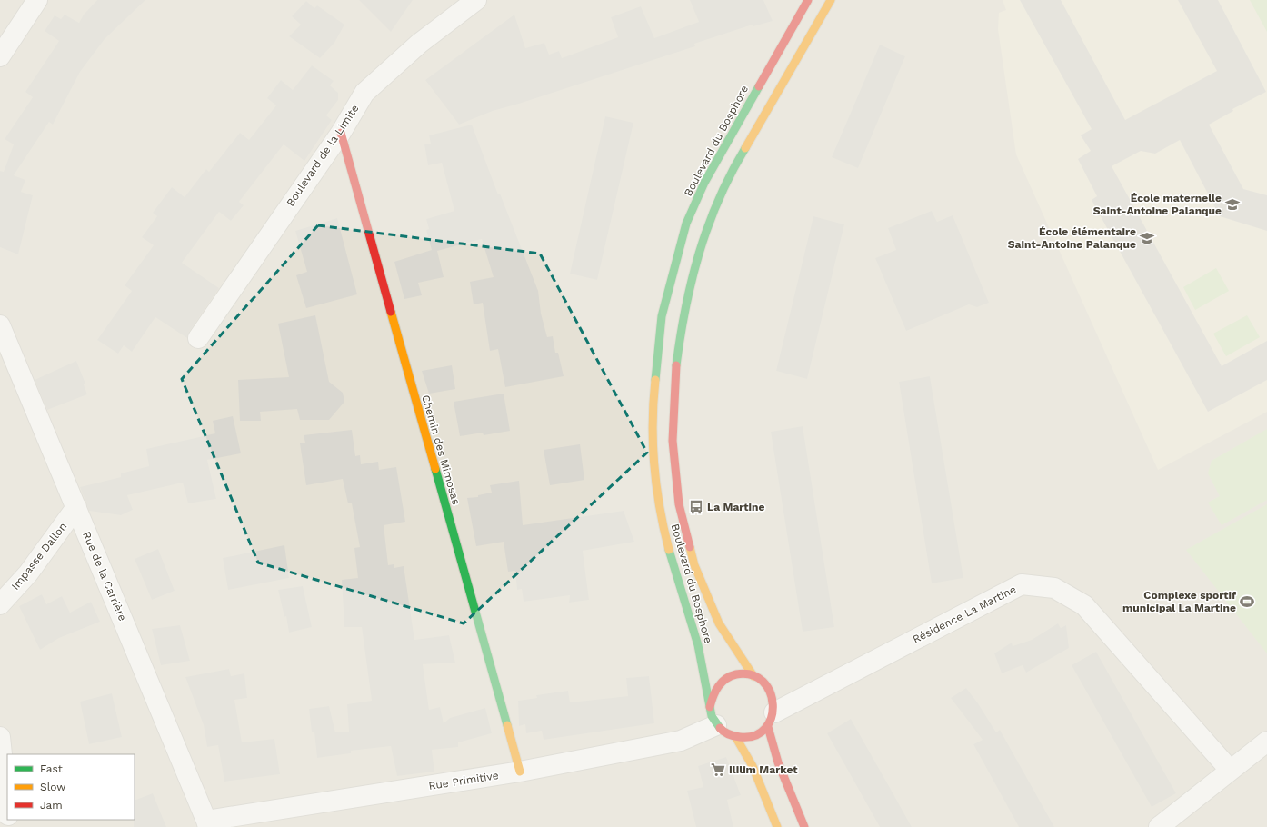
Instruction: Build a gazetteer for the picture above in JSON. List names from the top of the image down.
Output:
{
  "streets": {
    "street": [
      "Boulevard du Bosphore",
      "Boulevard de la Limite",
      "Chemin des Mimosas",
      "Impasse Dallon",
      "Rue de la Carrière",
      "Résidence La Martine",
      "Rue Primitive"
    ]
  },
  "crossings": [
    ["Boulevard du Bosphore", "Résidence La Martine"],
    ["Boulevard du Bosphore", "Rue Primitive"],
    ["Boulevard de la Limite", "Chemin des Mimosas"],
    ["Chemin des Mimosas", "Rue Primitive"],
    ["Impasse Dallon", "Rue de la Carrière"],
    ["Rue de la Carrière", "Rue Primitive"],
    ["Résidence La Martine", "Rue Primitive"]
  ],
  "places": {
    "school or university": ["École maternelle Saint-Antoine Palanque", "École élémentaire Saint-Antoine Palanque"],
    "bus stop": ["La Martine"],
    "sports": ["Complexe sportif municipal La Martine"],
    "supermarket": ["Ililim Market"]
  },
  "legend": ["Fast", "Slow", "Jam"]
}
